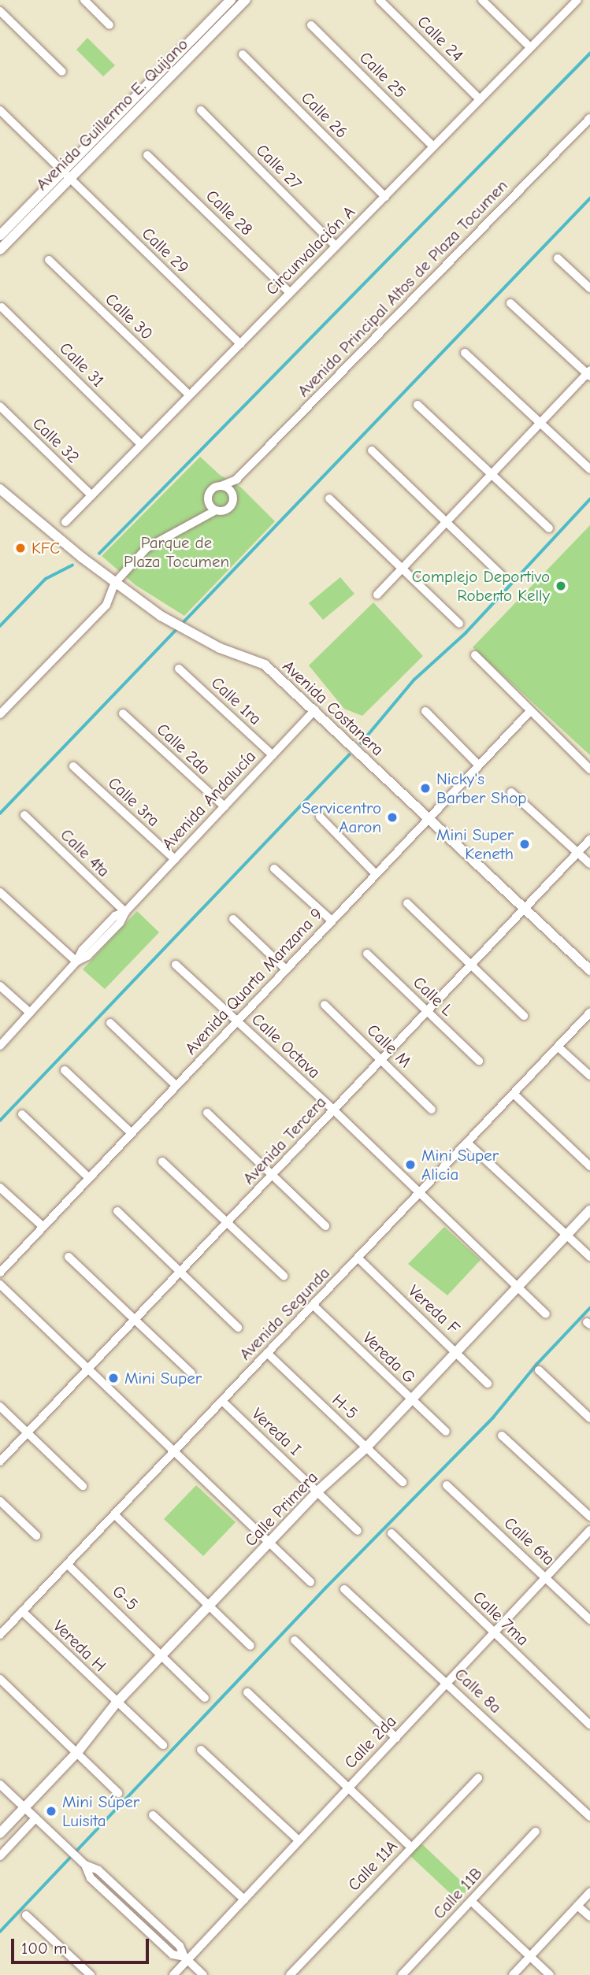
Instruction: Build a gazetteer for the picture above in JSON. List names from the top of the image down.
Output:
{
  "streets": {
    "street": [
      "Calle 24",
      "Calle 25",
      "Avenida Guillermo E. Quijano",
      "Calle 26",
      "Calle 27",
      "Calle 28",
      "Calle 29",
      "Circunvalación A",
      "Avenida Principal Altos de Plaza Tocumen",
      "Calle 30",
      "Calle 31",
      "Calle 32",
      "Calle 1ra",
      "Avenida Costanera",
      "Calle 2da",
      "Avenida Andalucía",
      "Calle 3ra",
      "Calle 4ta",
      "Avenida Quarta Manzana 9",
      "Calle L",
      "Calle Octava",
      "Calle M",
      "Avenida Tercera",
      "Vereda F",
      "Avenida Segunda",
      "Vereda G",
      "H-5",
      "Vereda I",
      "Calle Primera",
      "Calle 6ta",
      "G-5",
      "Calle 7ma",
      "Vereda H",
      "Calle 8a",
      "Calle 11A",
      "Calle 11B"
    ]
  },
  "crossings": [
    ["Calle 24", "Circunvalación A"],
    ["Calle 25", "Circunvalación A"],
    ["Avenida Guillermo E. Quijano", "Calle 29"],
    ["Calle 26", "Circunvalación A"],
    ["Calle 27", "Circunvalación A"],
    ["Calle 28", "Circunvalación A"],
    ["Calle 29", "Circunvalación A"],
    ["Circunvalación A", "Calle 30"],
    ["Circunvalación A", "Calle 31"],
    ["Circunvalación A", "Calle 32"],
    ["Calle 1ra", "Avenida Andalucía"],
    ["Avenida Costanera", "Avenida Andalucía"],
    ["Avenida Costanera", "Avenida Quarta Manzana 9"],
    ["Avenida Costanera", "Avenida Tercera"],
    ["Calle 2da", "Avenida Andalucía"],
    ["Calle 2da", "Calle 6ta"],
    ["Calle 2da", "Calle 7ma"],
    ["Calle 2da", "Calle 8a"],
    ["Avenida Andalucía", "Calle 3ra"],
    ["Avenida Andalucía", "Calle 4ta"],
    ["Avenida Quarta Manzana 9", "Calle Octava"],
    ["Calle L", "Avenida Tercera"],
    ["Calle Octava", "Avenida Tercera"],
    ["Calle Octava", "Avenida Segunda"],
    ["Calle Octava", "Calle Primera"],
    ["Calle M", "Avenida Tercera"],
    ["Vereda F", "Avenida Segunda"],
    ["Vereda F", "Calle Primera"],
    ["Avenida Segunda", "Vereda G"],
    ["Avenida Segunda", "H-5"],
    ["Avenida Segunda", "Vereda I"],
    ["Avenida Segunda", "G-5"],
    ["Avenida Segunda", "Vereda H"],
    ["Vereda G", "Calle Primera"],
    ["H-5", "Calle Primera"],
    ["Vereda I", "Calle Primera"],
    ["Calle Primera", "G-5"],
    ["Calle Primera", "Vereda H"]
  ],
  "parks": ["Parque de Plaza Tocumen"],
  "places": [
    "KFC",
    "Complejo Deportivo Roberto Kelly",
    "Nicky's Barber Shop",
    "Servicentro Aaron",
    "Mini Super Keneth",
    "Mini Super Alicia",
    "Mini Super",
    "Mini Súper Luisita"
  ],
  "scale_bar": "100 m"
}
